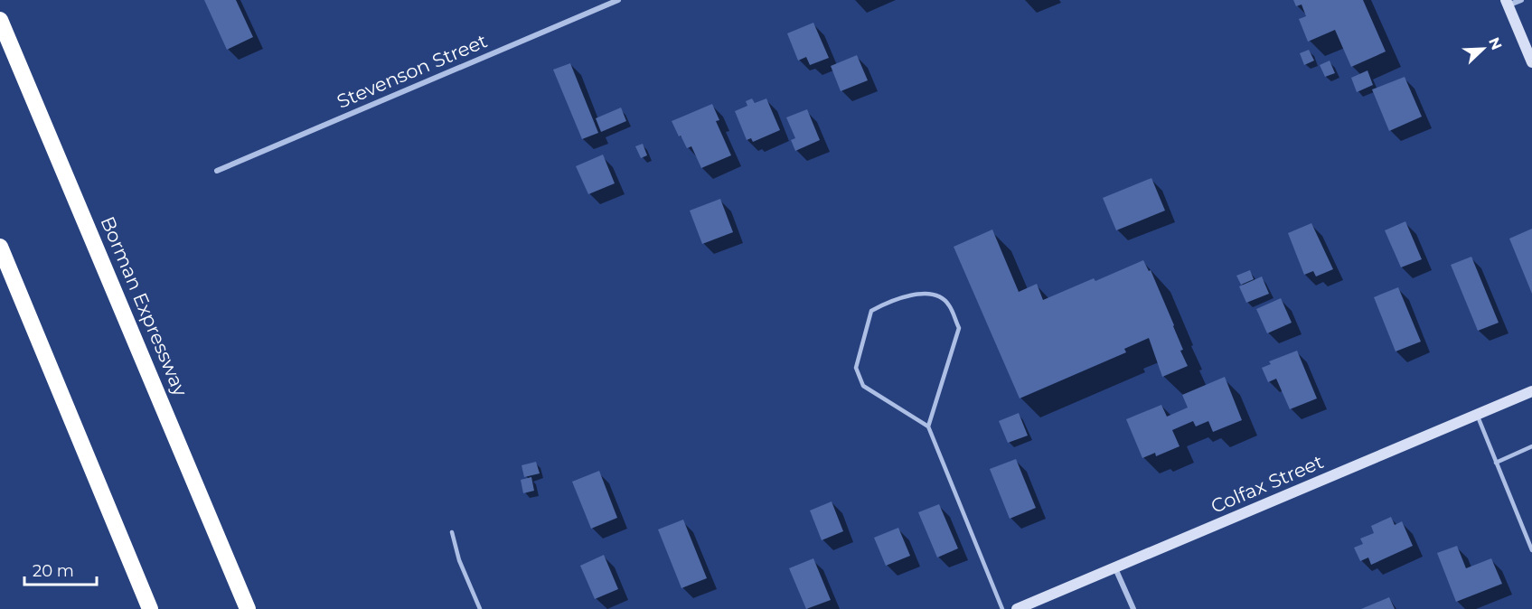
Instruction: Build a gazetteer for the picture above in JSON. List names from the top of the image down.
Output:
{
  "streets": {
    "highway": ["Borman Expressway"],
    "street": ["Stevenson Street", "Colfax Street"]
  },
  "scale_bar": "20 m",
  "north": "top right"
}
